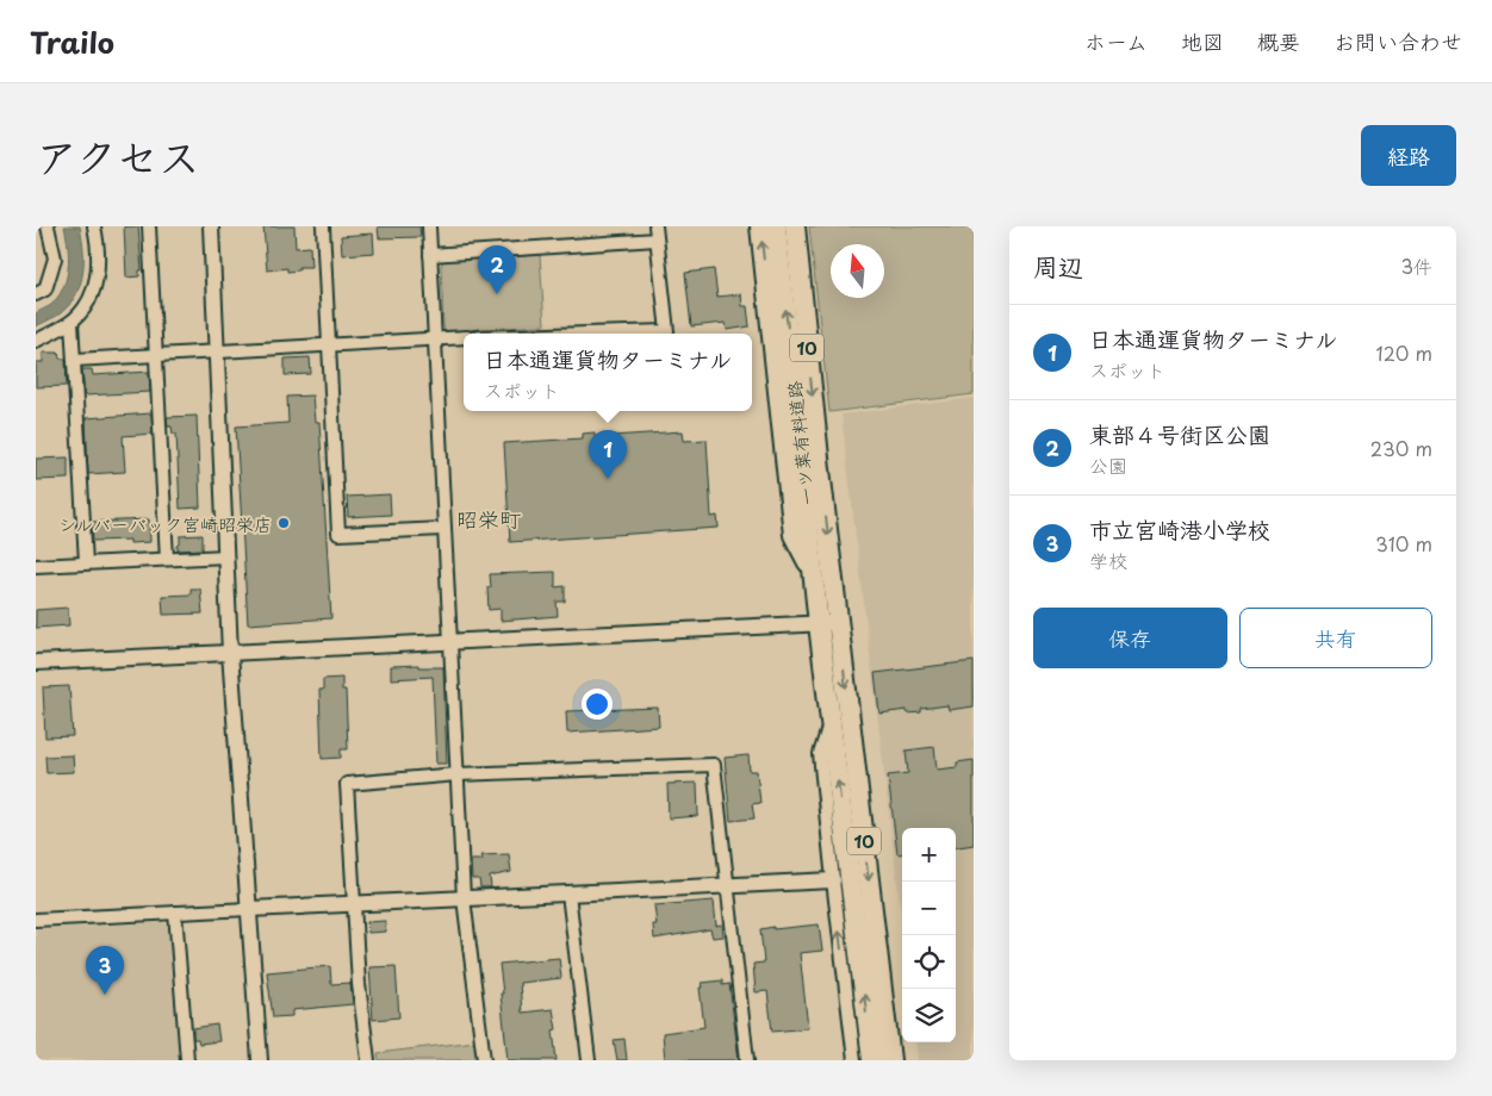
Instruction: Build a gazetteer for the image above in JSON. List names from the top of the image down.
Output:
{
  "streets": {
    "main road": ["10", "一ツ葉有料道路"]
  },
  "crossings": [
    ["10", "一ツ葉有料道路"]
  ],
  "districts": ["昭栄町"],
  "places": ["シルバーバック宮崎昭栄店"],
  "north": "top",
  "page": {
    "header": "Trailo",
    "nav": [
      "ホーム",
      "地図",
      "概要",
      "お問い合わせ"
    ],
    "title": "アクセス",
    "buttons": [
      "経路",
      ["保存", "共有"]
    ],
    "heading": ["周辺", "3件"],
    "pins": ["2", "1", "3"],
    "list": [
      {
        "mark": "1",
        "name": "日本通運貨物ターミナル",
        "note": "スポット",
        "value": "120 m"
      },
      {
        "mark": "2",
        "name": "東部４号街区公園",
        "note": "公園",
        "value": "230 m"
      },
      {
        "mark": "3",
        "name": "市立宮崎港小学校",
        "note": "学校",
        "value": "310 m"
      }
    ],
    "popup": ["日本通運貨物ターミナル", "スポット"],
    "map_buttons": ["+", "−"]
  }
}
